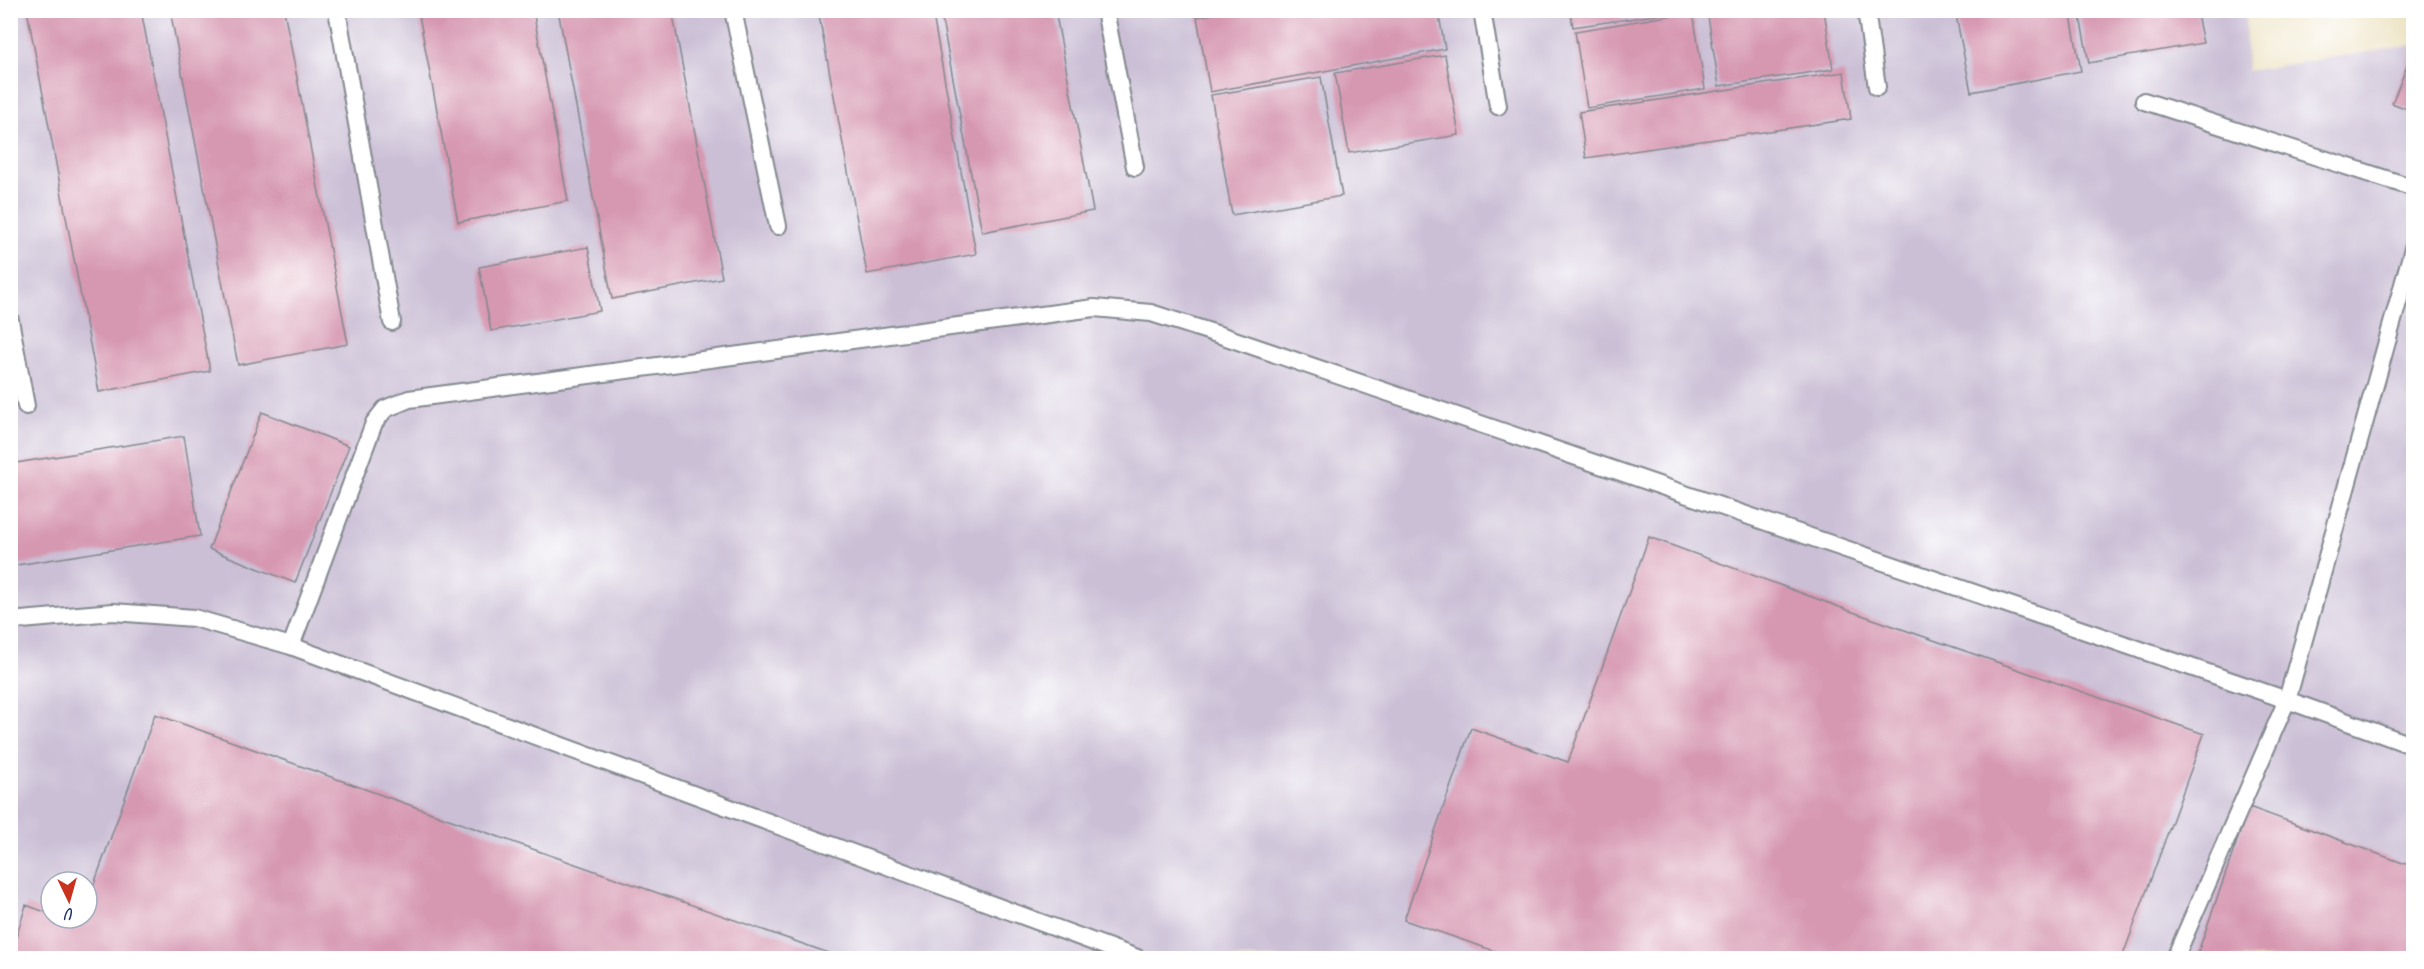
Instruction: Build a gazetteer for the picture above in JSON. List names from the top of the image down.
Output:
{
  "north": "bottom"
}
